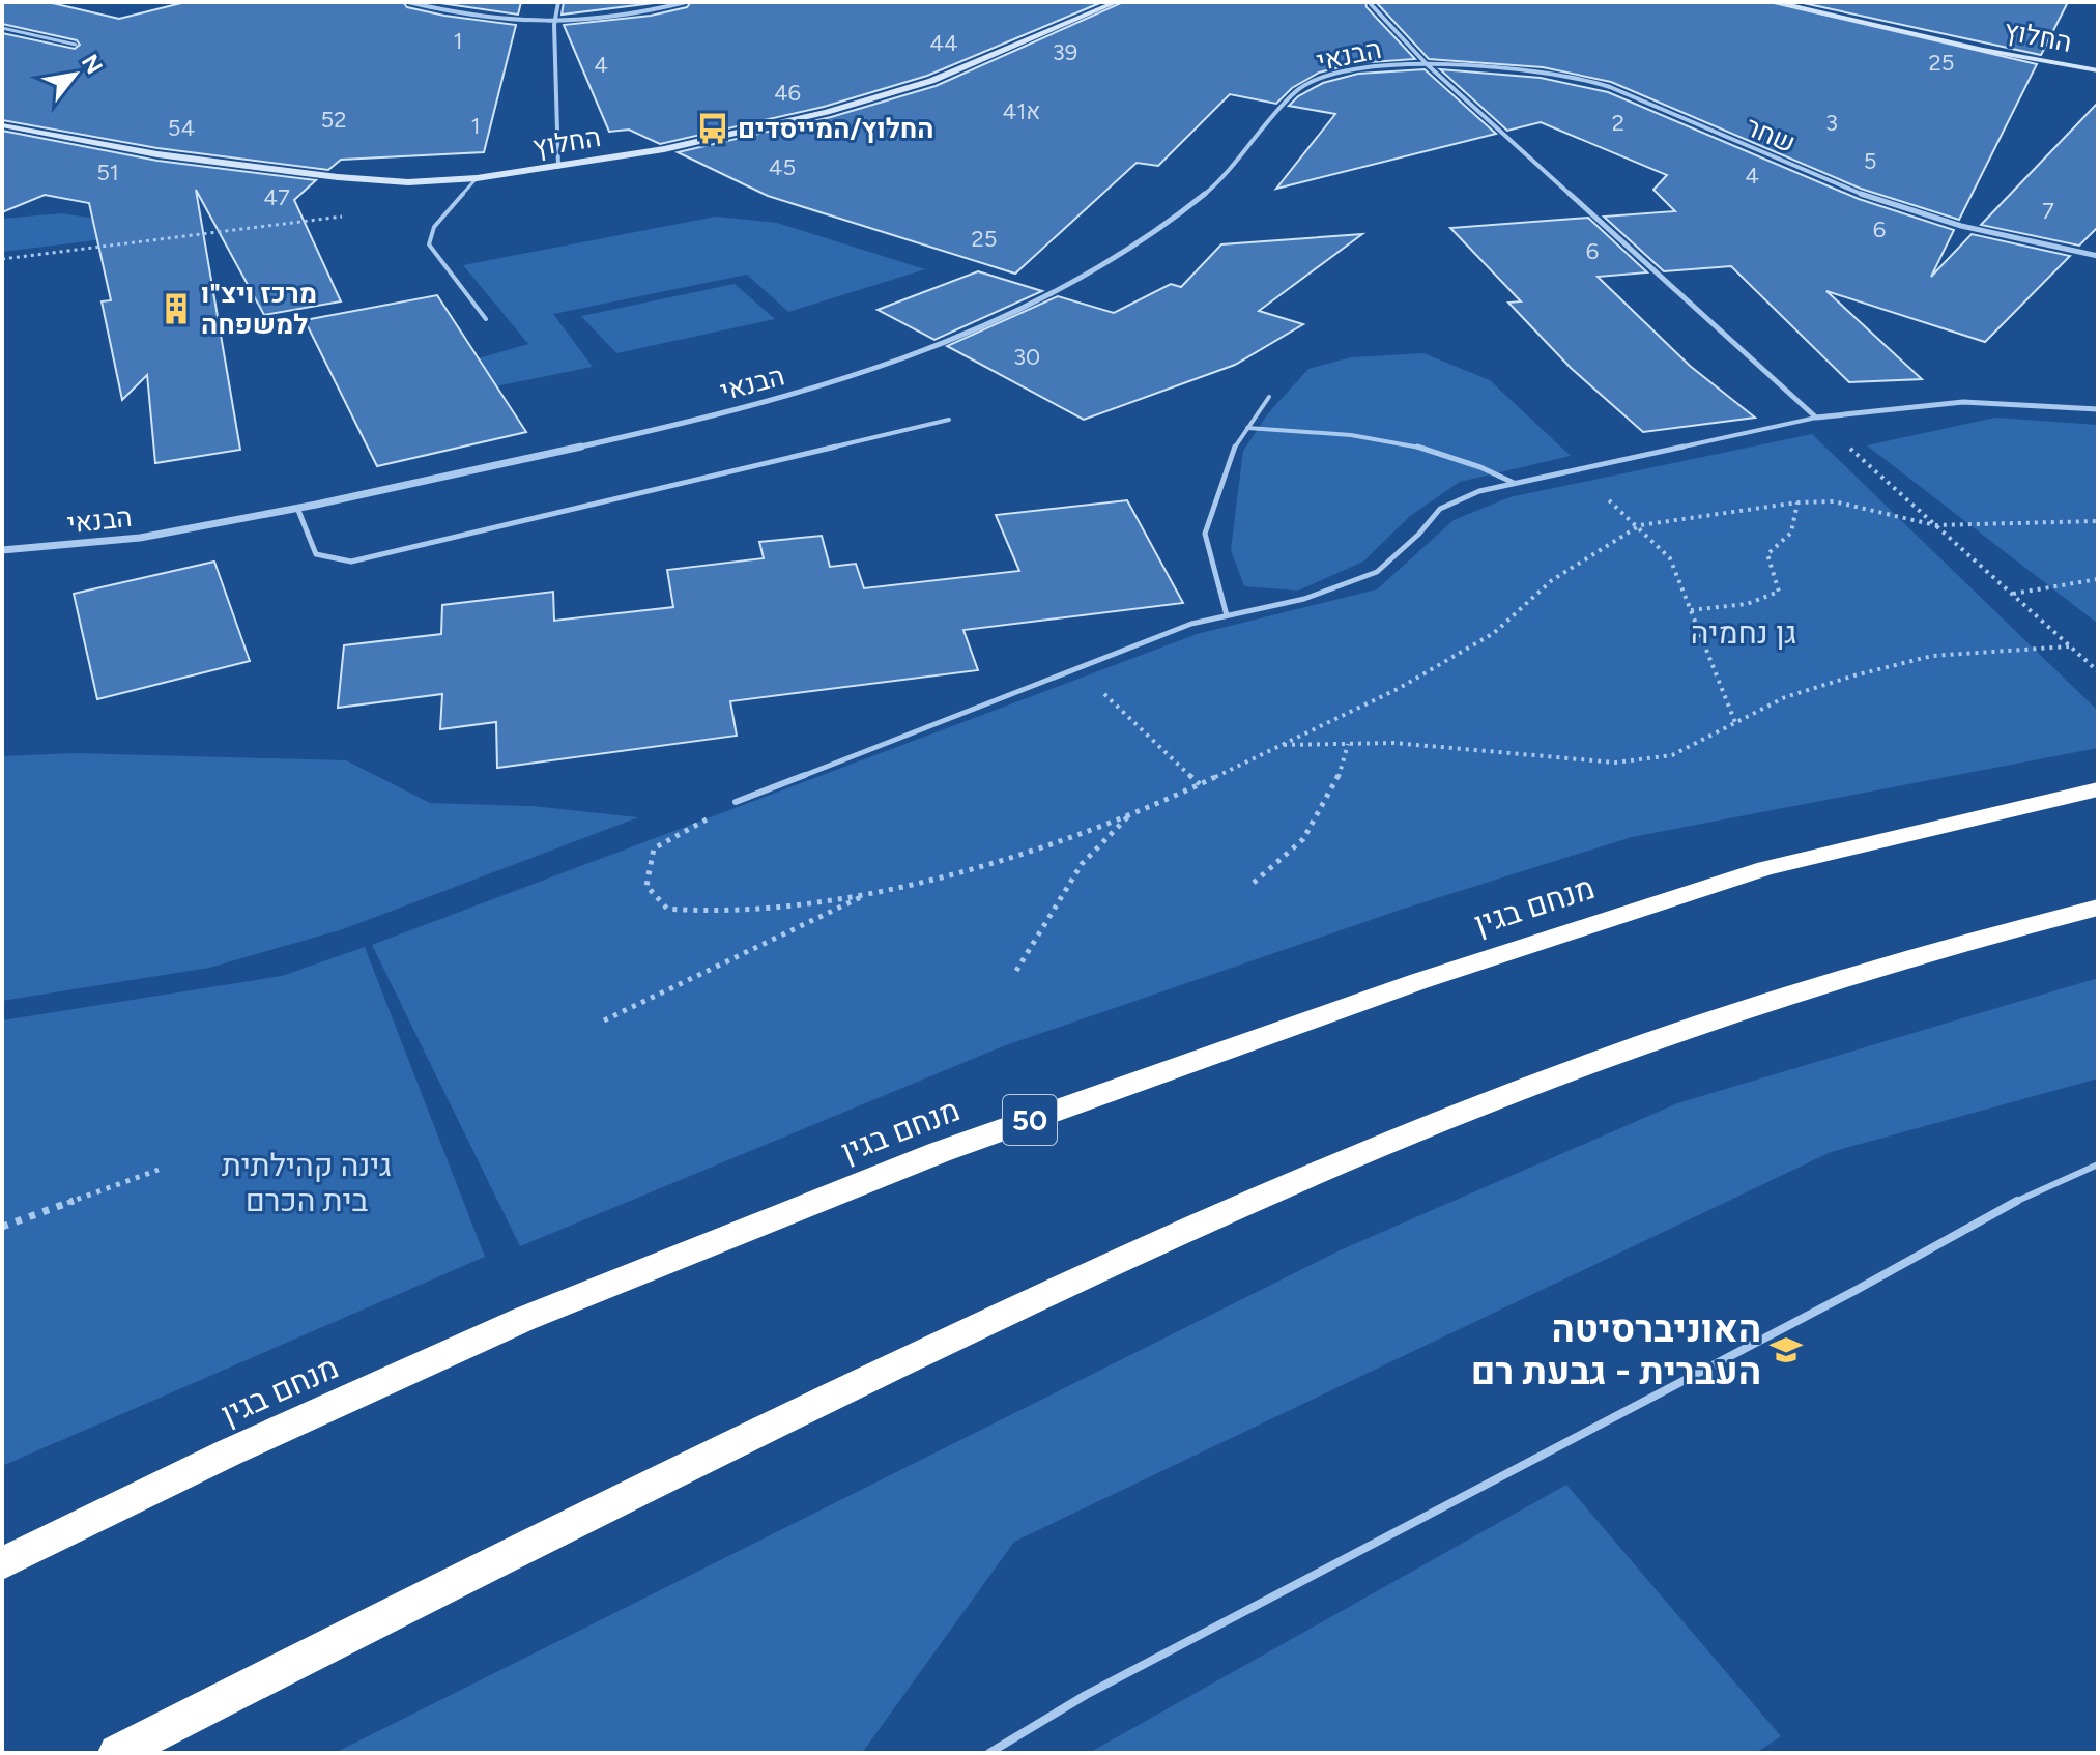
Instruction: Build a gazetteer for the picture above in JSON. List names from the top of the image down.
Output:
{
  "streets": {
    "highway": ["מנחם בגין", "50"],
    "street": ["החלוץ", "הבנאי", "שחר"]
  },
  "crossings": [
    ["הבנאי", "שחר"]
  ],
  "parks": ["גן נחמיה", "גינה קהילתית בית הכרם"],
  "places": {
    "bus stop": ["החלוץ/המייסדים"],
    "building": ["מרכז ויצ\"ו למשפחה"],
    "school or university": ["האוניברסיטה העברית - גבעת רם"]
  },
  "house_numbers": [
    "1",
    "44",
    "39",
    "25",
    "4",
    "46",
    "41א",
    "52",
    "2",
    "3",
    "1",
    "54",
    "5",
    "45",
    "51",
    "4",
    "47",
    "7",
    "6",
    "25",
    "6",
    "30"
  ],
  "north": "top right"
}
